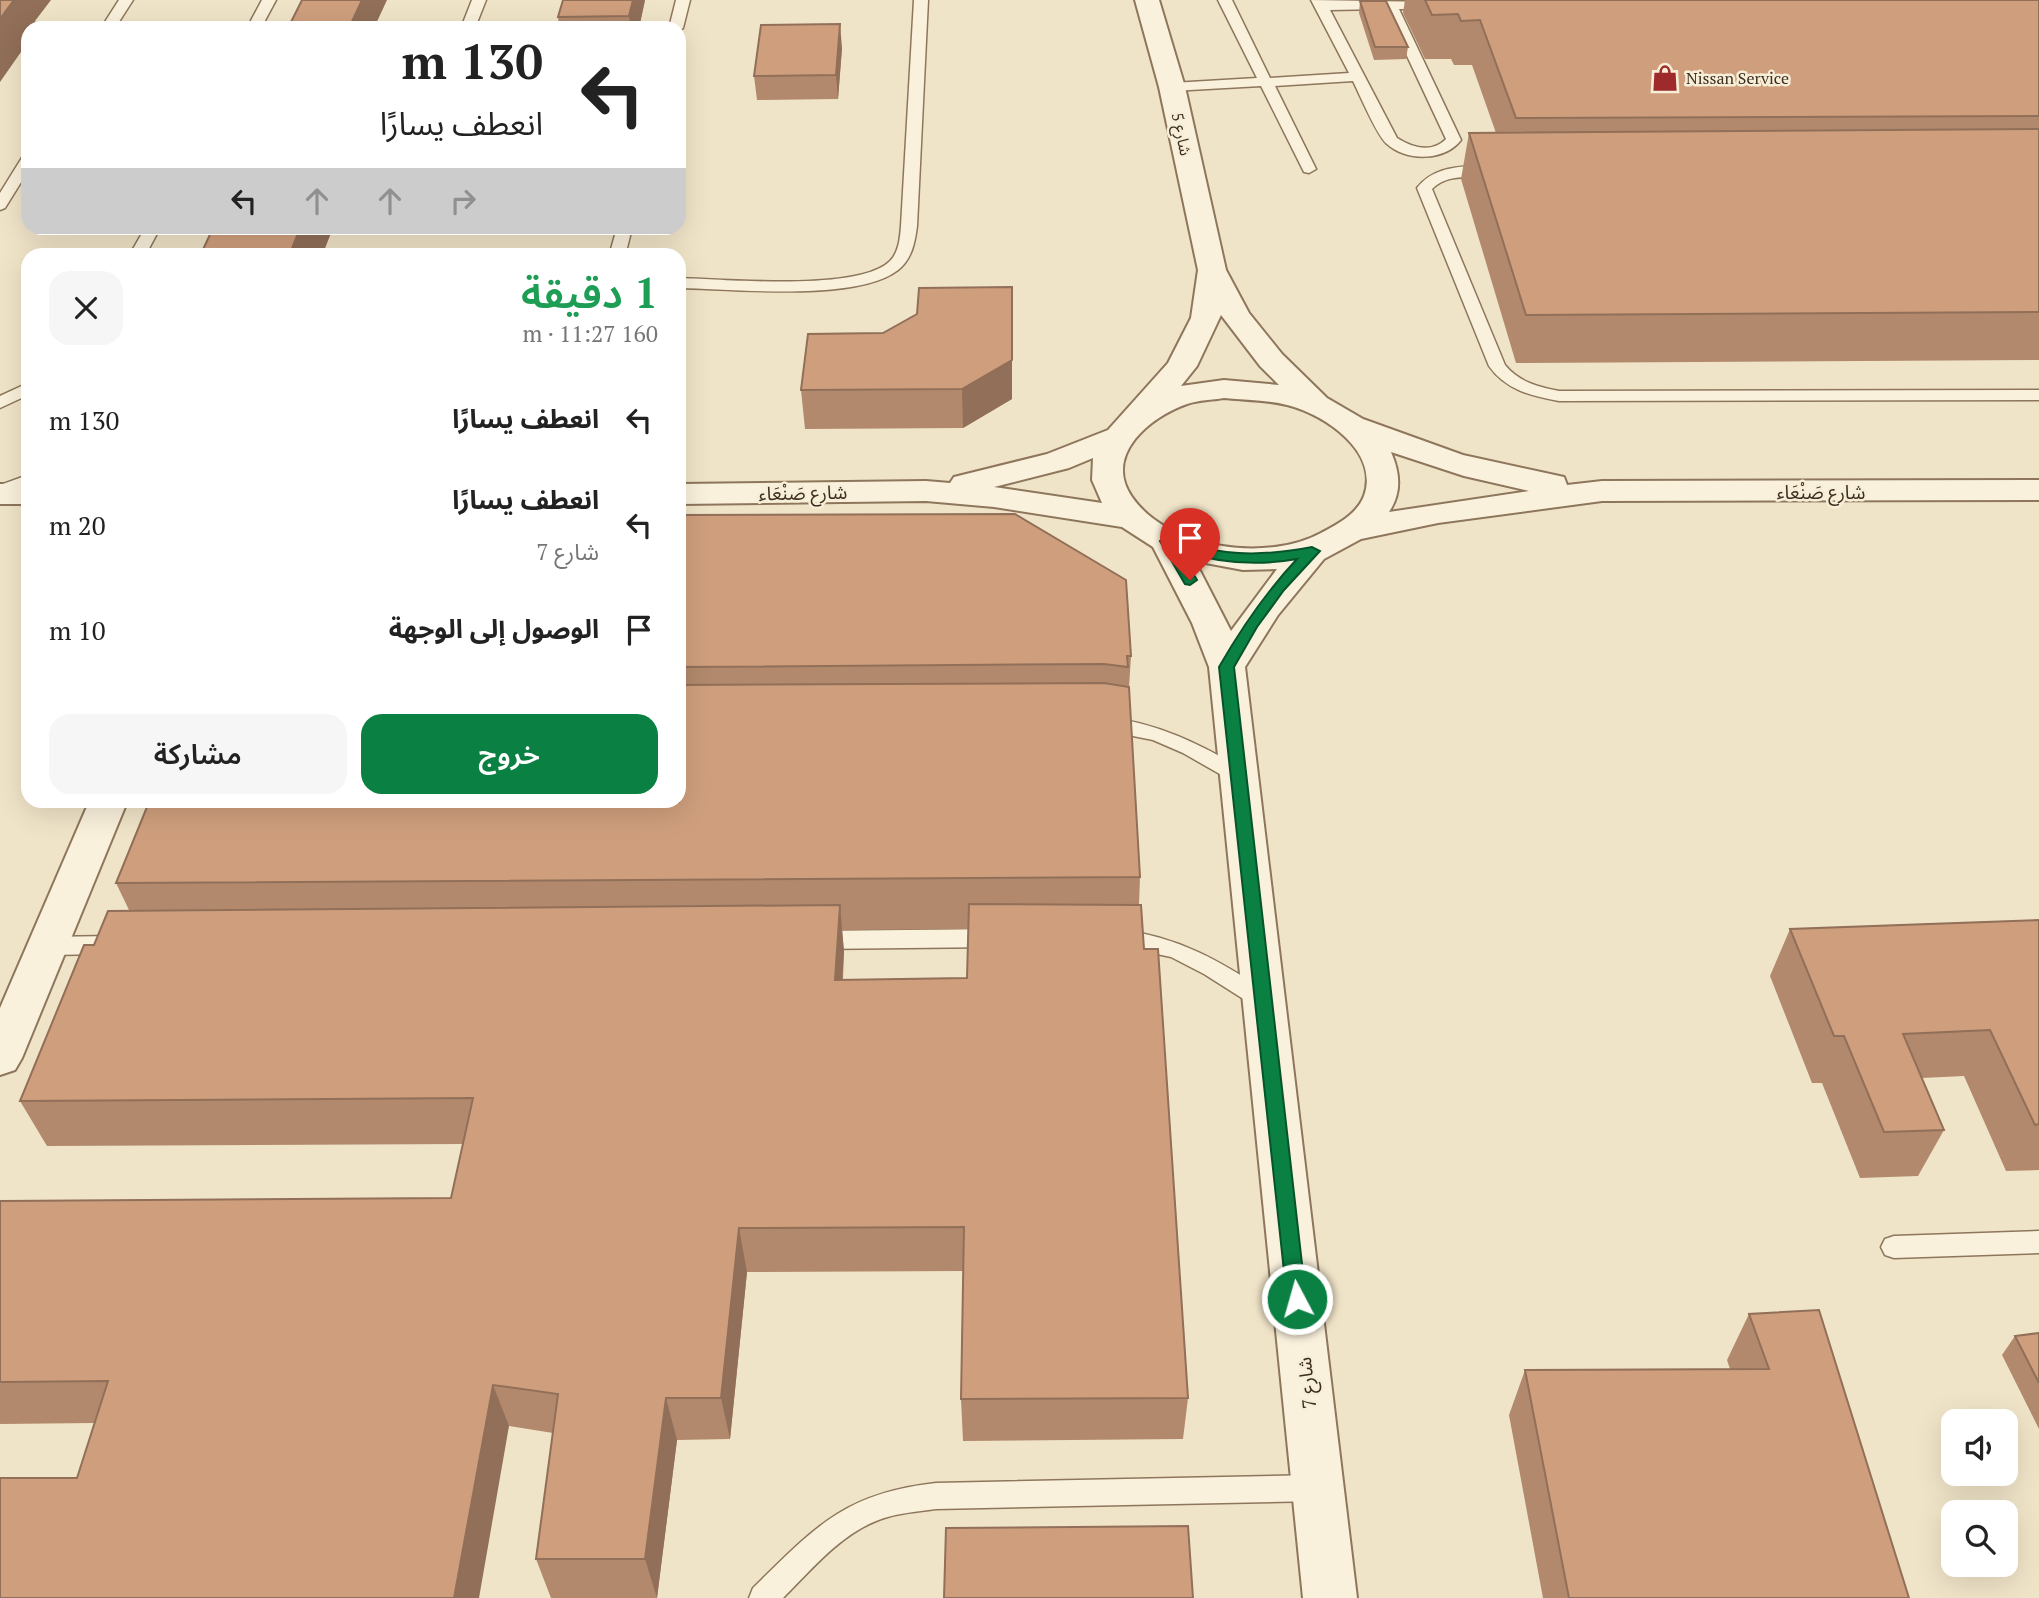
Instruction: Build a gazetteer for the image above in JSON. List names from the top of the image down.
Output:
{
  "streets": {
    "street": ["شارع 5", "شارع صَنْعَاء", "شارع 7"]
  },
  "crossings": [
    ["شارع 5", "شارع صَنْعَاء"],
    ["شارع 5", "شارع 7"],
    ["شارع صَنْعَاء", "شارع 7"]
  ],
  "places": {
    "shop": ["Nissan Service"]
  },
  "page": {
    "turn": ["130 m", "انعطف يسارًا"],
    "heading": ["1 دقيقة", "160 m · 11:27"],
    "list": [
      {
        "name": "انعطف يسارًا",
        "value": "130 m"
      },
      {
        "name": "انعطف يسارًا",
        "note": "شارع 7",
        "value": "20 m"
      },
      {
        "name": "الوصول إلى الوجهة",
        "value": "10 m"
      }
    ],
    "buttons": ["خروج", "مشاركة"]
  }
}
